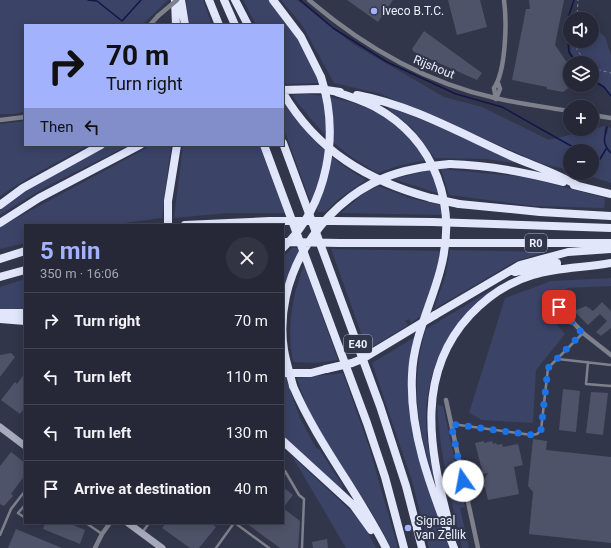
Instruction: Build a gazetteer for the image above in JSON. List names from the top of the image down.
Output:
{
  "streets": {
    "highway": ["R0", "E40"],
    "street": ["Rijshout"]
  },
  "places": ["Iveco B.T.C.", "Signaal van Zellik"],
  "page": {
    "map_buttons": ["+", "−"],
    "turn": ["70 m", "Turn right"],
    "then": "Then",
    "heading": ["5 min", "350 m · 16:06"],
    "list": [
      {
        "name": "Turn right",
        "value": "70 m"
      },
      {
        "name": "Turn left",
        "value": "110 m"
      },
      {
        "name": "Turn left",
        "value": "130 m"
      },
      {
        "name": "Arrive at destination",
        "value": "40 m"
      }
    ]
  }
}
